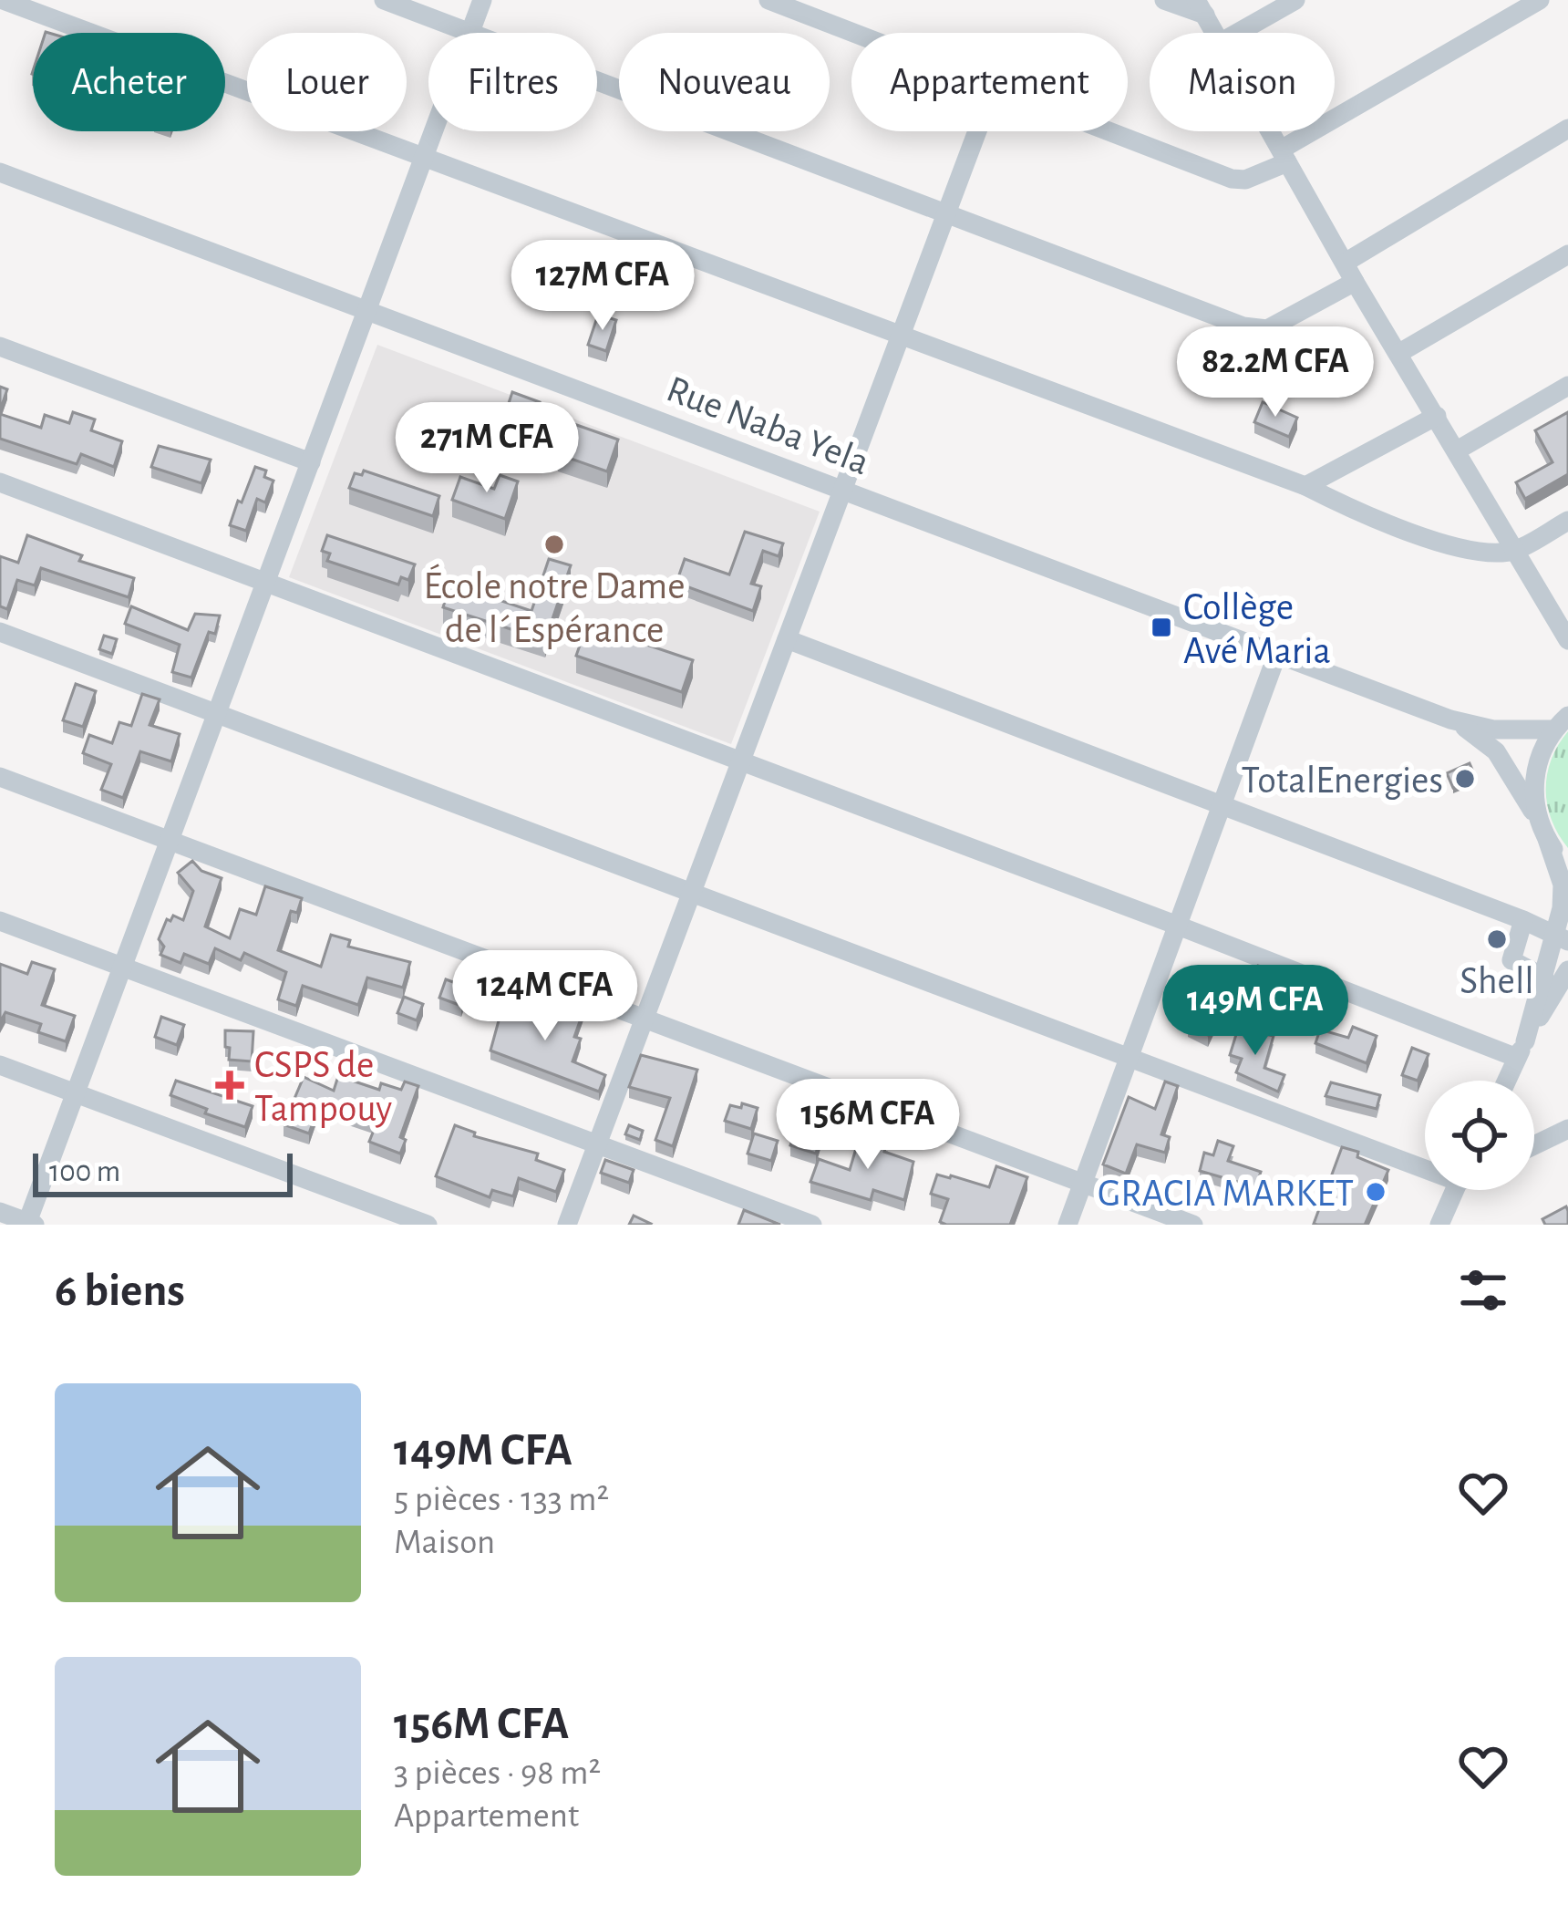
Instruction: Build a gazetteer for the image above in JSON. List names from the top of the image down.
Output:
{
  "streets": {
    "street": ["Rue Naba Yela"]
  },
  "places": {
    "other": [
      "École notre Dame de l´Espérance",
      "TotalEnergies",
      "Shell",
      "GRACIA MARKET"
    ],
    "transit": ["Collège Avé Maria"],
    "health": ["CSPS de Tampouy"]
  },
  "scale_bar": "100 m",
  "page": {
    "chip": [
      "Acheter",
      "Louer",
      "Filtres",
      "Nouveau",
      "Appartement",
      "Maison"
    ],
    "price": [
      "127M CFA",
      "82.2M CFA",
      "271M CFA",
      "124M CFA",
      "149M CFA",
      "156M CFA"
    ],
    "scale": "100 m",
    "heading": "6 biens",
    "list": [
      {
        "name": "149M CFA",
        "note": "5 pièces · 133 m² · Maison"
      },
      {
        "name": "156M CFA",
        "note": "3 pièces · 98 m² · Appartement"
      }
    ]
  }
}
